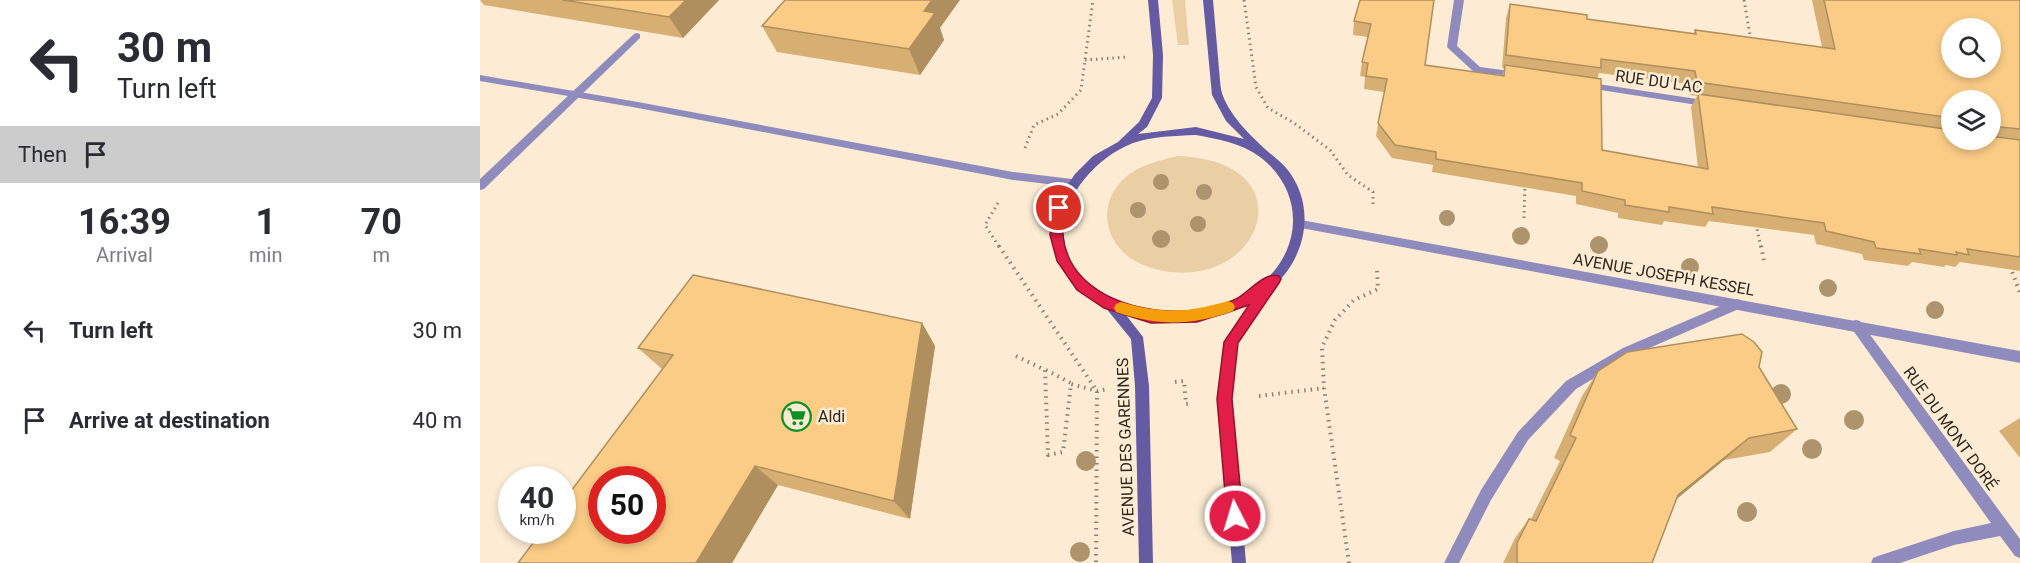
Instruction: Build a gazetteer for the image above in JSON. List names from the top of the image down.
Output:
{
  "streets": {
    "main road": ["AVENUE DES GARENNES"],
    "street": ["RUE DU LAC", "AVENUE JOSEPH KESSEL", "RUE DU MONT DORÉ"]
  },
  "crossings": [
    ["AVENUE JOSEPH KESSEL", "RUE DU MONT DORÉ"]
  ],
  "places": {
    "supermarket": ["Aldi"]
  },
  "page": {
    "turn": ["30 m", "Turn left"],
    "then": "Then",
    "eta": [
      "16:39",
      "Arrival",
      "1",
      "min",
      "70",
      "m"
    ],
    "list": [
      {
        "name": "Turn left",
        "value": "30 m"
      },
      {
        "name": "Arrive at destination",
        "value": "40 m"
      }
    ],
    "speed": "40 km/h",
    "limit": "50"
  }
}
